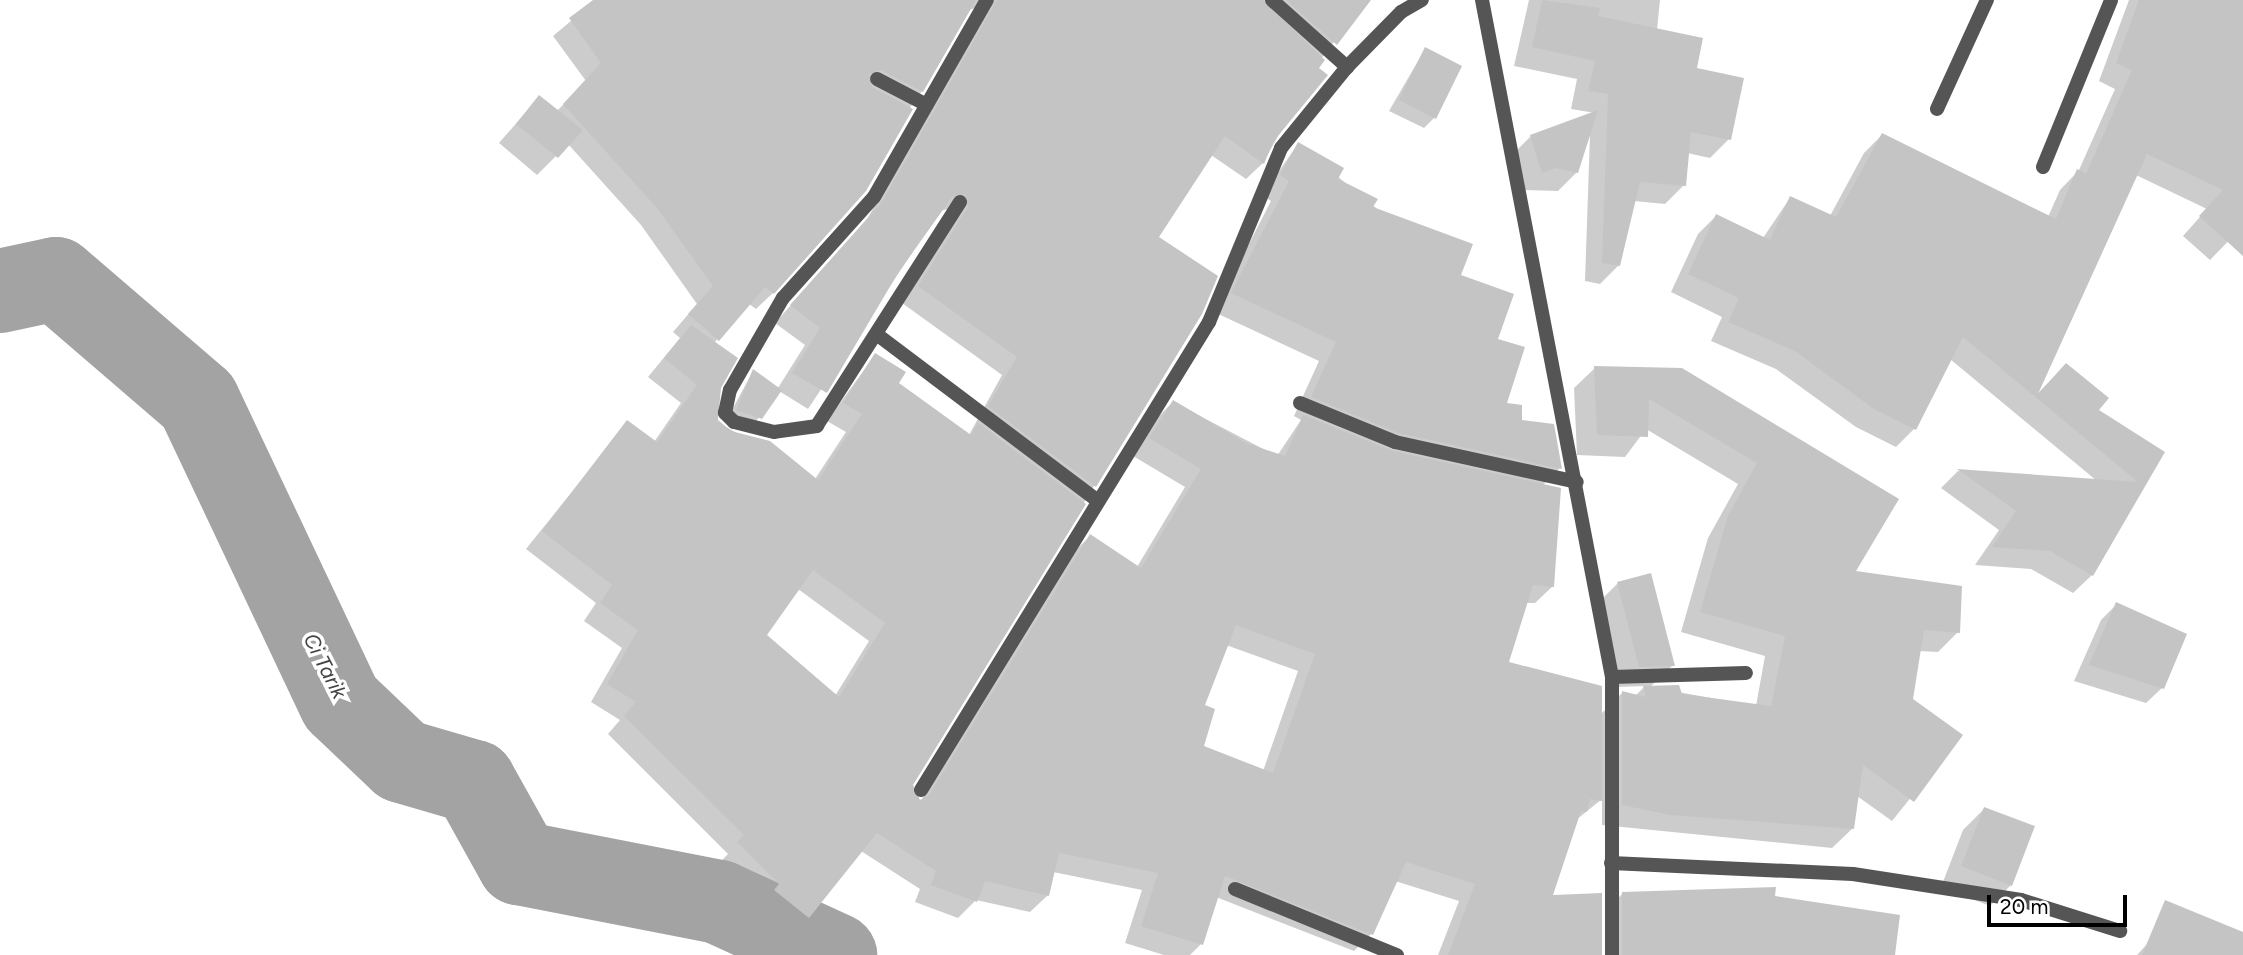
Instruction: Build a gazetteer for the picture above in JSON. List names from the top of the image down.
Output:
{
  "water": ["Ci Tarik"],
  "scale_bar": "20 m"
}
